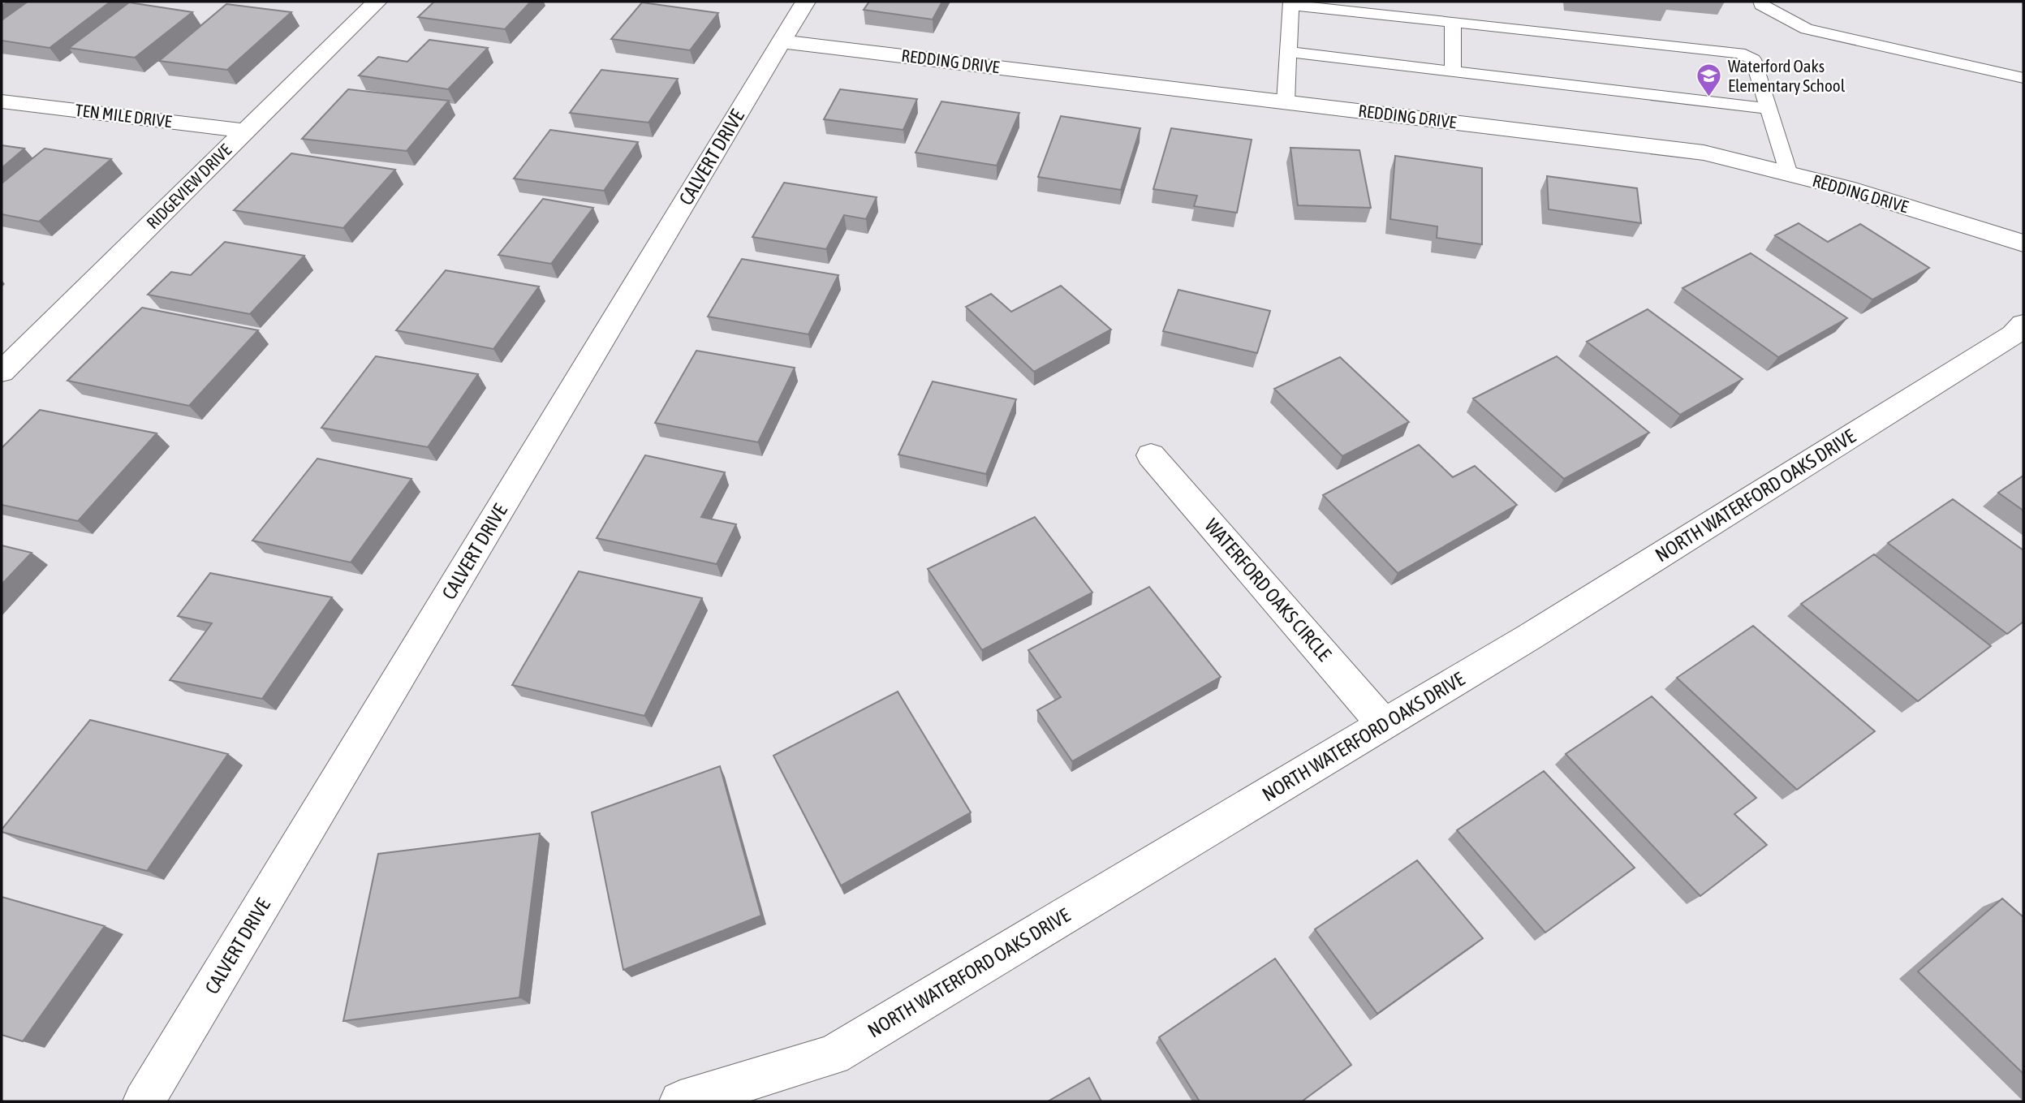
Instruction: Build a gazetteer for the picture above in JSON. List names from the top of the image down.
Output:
{
  "streets": {
    "street": [
      "REDDING DRIVE",
      "TEN MILE DRIVE",
      "CALVERT DRIVE",
      "RIDGEVIEW DRIVE",
      "NORTH WATERFORD OAKS DRIVE",
      "WATERFORD OAKS CIRCLE"
    ]
  },
  "crossings": [
    ["REDDING DRIVE", "CALVERT DRIVE"],
    ["TEN MILE DRIVE", "RIDGEVIEW DRIVE"],
    ["NORTH WATERFORD OAKS DRIVE", "WATERFORD OAKS CIRCLE"]
  ],
  "places": {
    "school or university": ["Waterford Oaks Elementary School"]
  }
}
